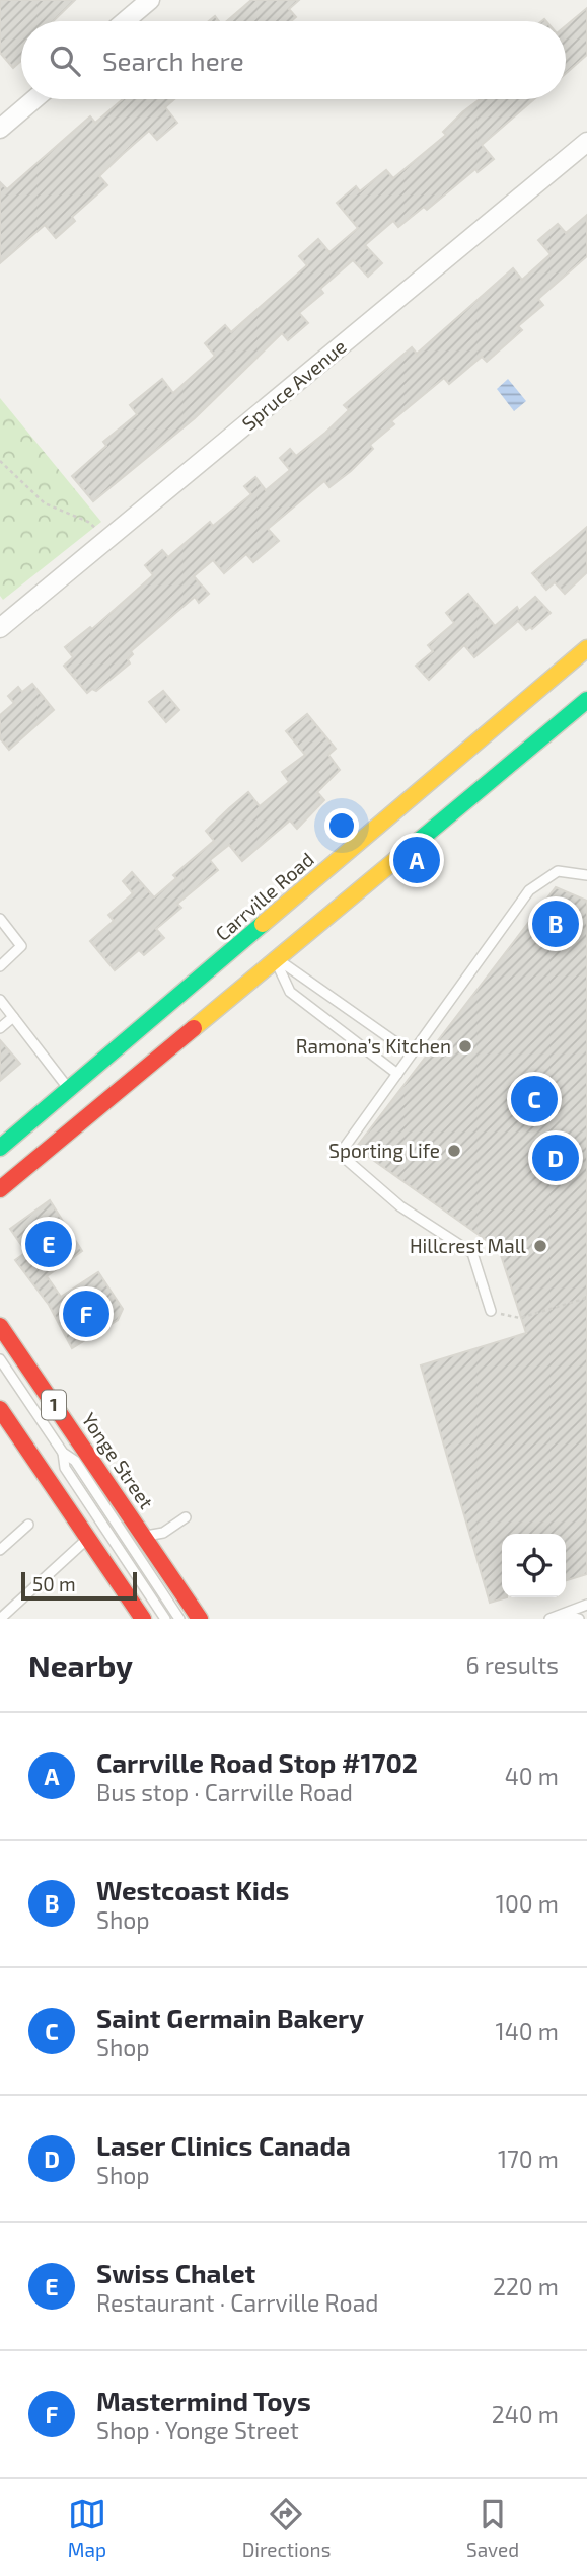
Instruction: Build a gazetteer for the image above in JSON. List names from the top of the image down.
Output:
{
  "streets": {
    "main road": ["Carrville Road", "1", "Yonge Street"],
    "street": ["Spruce Avenue"]
  },
  "places": ["Ramona’s Kitchen", "Sporting Life", "Hillcrest Mall"],
  "scale_bar": "50 m",
  "page": {
    "search": "Search here",
    "pins": [
      "A",
      "B",
      "C",
      "D",
      "E",
      "F"
    ],
    "scale": "50 m",
    "heading": ["Nearby", "6 results"],
    "list": [
      {
        "mark": "A",
        "name": "Carrville Road Stop #1702",
        "note": "Bus stop · Carrville Road",
        "value": "40 m"
      },
      {
        "mark": "B",
        "name": "Westcoast Kids",
        "note": "Shop",
        "value": "100 m"
      },
      {
        "mark": "C",
        "name": "Saint Germain Bakery",
        "note": "Shop",
        "value": "140 m"
      },
      {
        "mark": "D",
        "name": "Laser Clinics Canada",
        "note": "Shop",
        "value": "170 m"
      },
      {
        "mark": "E",
        "name": "Swiss Chalet",
        "note": "Restaurant · Carrville Road",
        "value": "220 m"
      },
      {
        "mark": "F",
        "name": "Mastermind Toys",
        "note": "Shop · Yonge Street",
        "value": "240 m"
      }
    ],
    "nav": ["Map", "Directions", "Saved"]
  }
}
